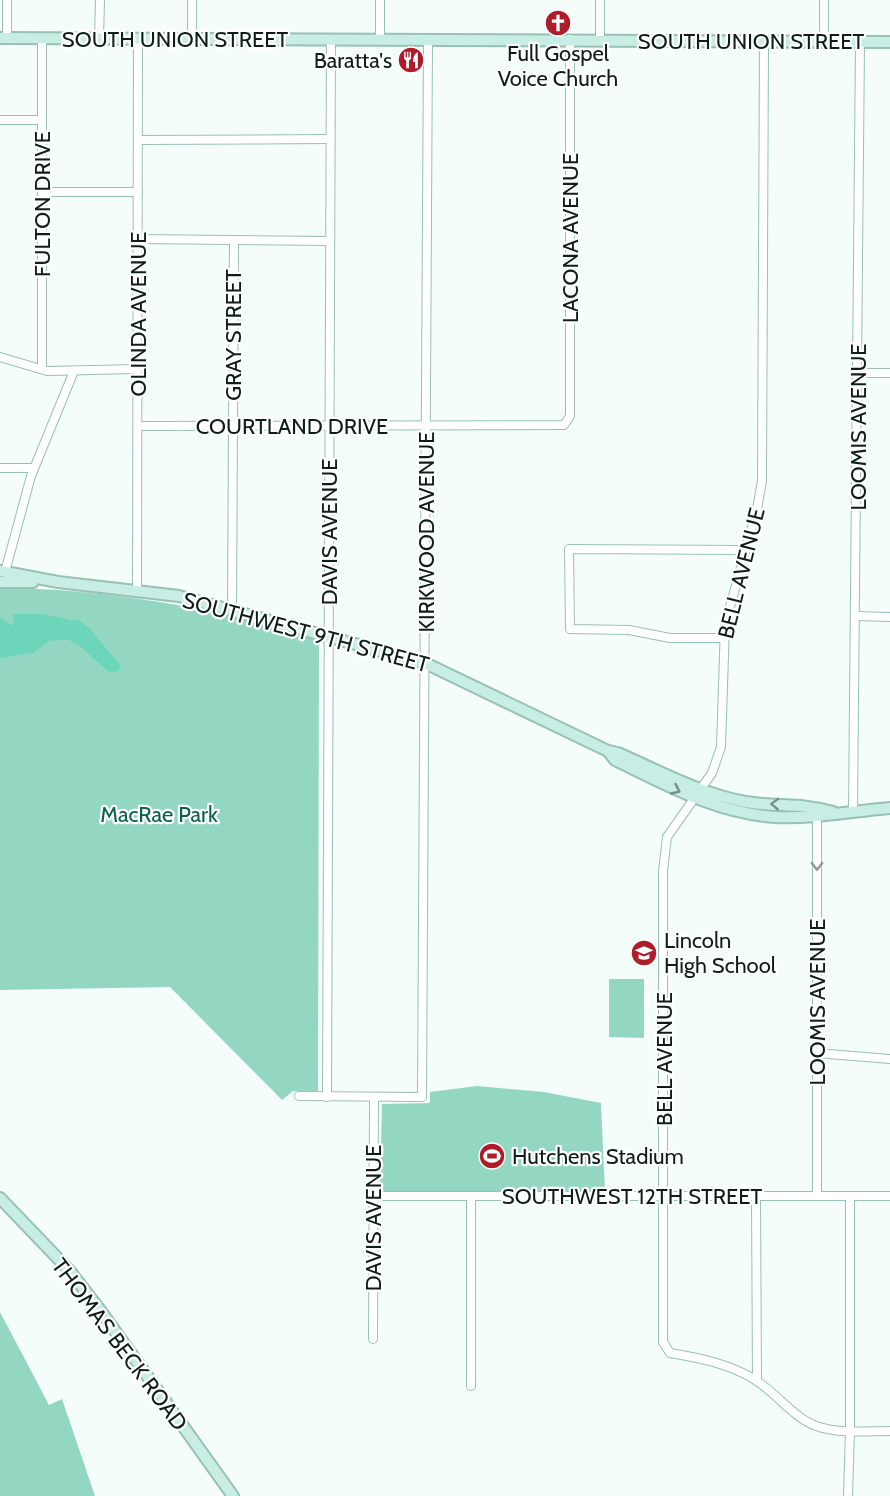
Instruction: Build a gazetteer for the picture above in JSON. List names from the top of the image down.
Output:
{
  "streets": {
    "main road": ["SOUTH UNION STREET", "SOUTHWEST 9TH STREET", "THOMAS BECK ROAD"],
    "street": [
      "FULTON DRIVE",
      "LACONA AVENUE",
      "OLINDA AVENUE",
      "GRAY STREET",
      "COURTLAND DRIVE",
      "LOOMIS AVENUE",
      "DAVIS AVENUE",
      "KIRKWOOD AVENUE",
      "BELL AVENUE",
      "SOUTHWEST 12TH STREET"
    ]
  },
  "crossings": [
    ["SOUTH UNION STREET", "FULTON DRIVE"],
    ["SOUTH UNION STREET", "LACONA AVENUE"],
    ["SOUTH UNION STREET", "OLINDA AVENUE"],
    ["SOUTH UNION STREET", "LOOMIS AVENUE"],
    ["SOUTH UNION STREET", "DAVIS AVENUE"],
    ["SOUTH UNION STREET", "KIRKWOOD AVENUE"],
    ["SOUTH UNION STREET", "BELL AVENUE"],
    ["LACONA AVENUE", "COURTLAND DRIVE"],
    ["OLINDA AVENUE", "COURTLAND DRIVE"],
    ["OLINDA AVENUE", "SOUTHWEST 9TH STREET"],
    ["GRAY STREET", "COURTLAND DRIVE"],
    ["GRAY STREET", "SOUTHWEST 9TH STREET"],
    ["COURTLAND DRIVE", "DAVIS AVENUE"],
    ["COURTLAND DRIVE", "KIRKWOOD AVENUE"],
    ["LOOMIS AVENUE", "SOUTHWEST 9TH STREET"],
    ["LOOMIS AVENUE", "SOUTHWEST 12TH STREET"],
    ["DAVIS AVENUE", "KIRKWOOD AVENUE"],
    ["DAVIS AVENUE", "SOUTHWEST 9TH STREET"],
    ["DAVIS AVENUE", "SOUTHWEST 12TH STREET"],
    ["KIRKWOOD AVENUE", "SOUTHWEST 9TH STREET"],
    ["BELL AVENUE", "SOUTHWEST 9TH STREET"],
    ["BELL AVENUE", "SOUTHWEST 12TH STREET"]
  ],
  "parks": ["MacRae Park"],
  "places": {
    "church": ["Full Gospel Voice Church"],
    "restaurant": ["Baratta's"],
    "school or university": ["Lincoln High School"],
    "sports": ["Hutchens Stadium"]
  }
}
